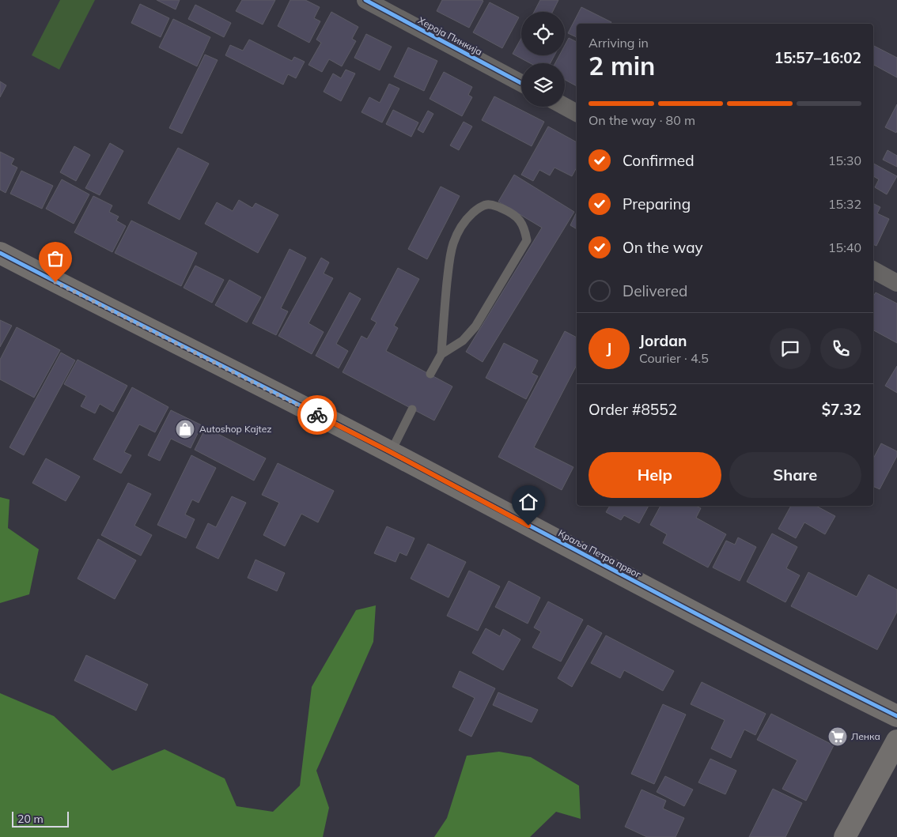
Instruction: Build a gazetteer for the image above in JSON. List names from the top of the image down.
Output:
{
  "streets": {
    "street": ["Хероја Пинкија", "Краља Петра првог"]
  },
  "places": {
    "shop": ["Autoshop Kajtez"],
    "supermarket": ["Ленка"]
  },
  "scale_bar": "20 m",
  "page": {
    "heading": ["2 min", "Arriving in", "15:57–16:02"],
    "panel": [
      "Jordan",
      "Courier · 4.5",
      "Order #8552",
      "$7.32"
    ],
    "bar": "On the way · 80 m",
    "list": [
      ["Confirmed", "15:30"],
      ["Preparing", "15:32"],
      ["On the way", "15:40"],
      "Delivered"
    ],
    "round": "J",
    "buttons": ["Help", "Share"],
    "scale": "20 m"
  }
}
